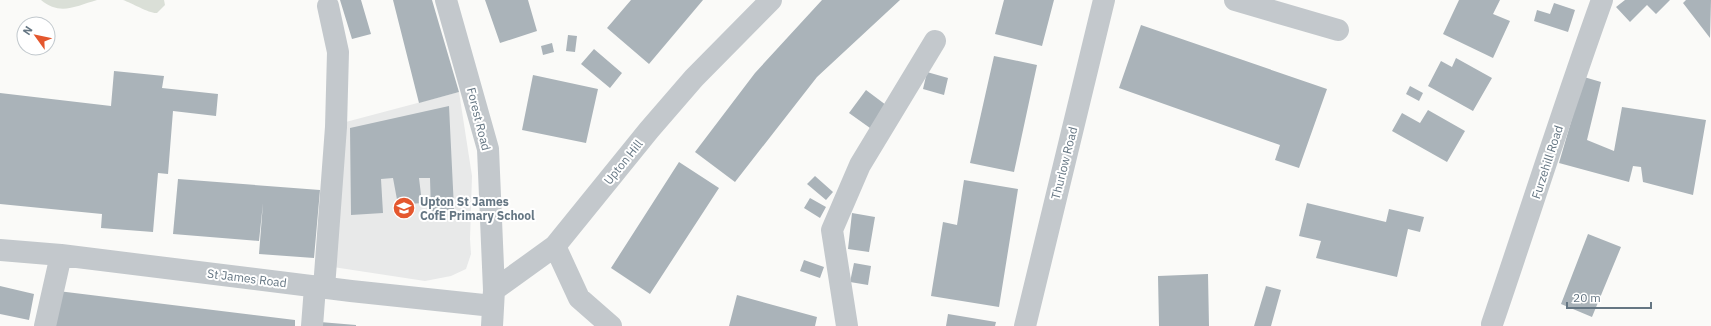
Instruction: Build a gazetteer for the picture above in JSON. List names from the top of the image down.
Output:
{
  "streets": {
    "street": [
      "Forest Road",
      "Upton Hill",
      "Furzehill Road",
      "Thurlow Road",
      "St James Road"
    ]
  },
  "crossings": [
    ["Forest Road", "Upton Hill"],
    ["Forest Road", "St James Road"],
    ["Upton Hill", "St James Road"]
  ],
  "places": {
    "school or university": ["Upton St James CofE Primary School"]
  },
  "scale_bar": "20 m",
  "north": "top left"
}
